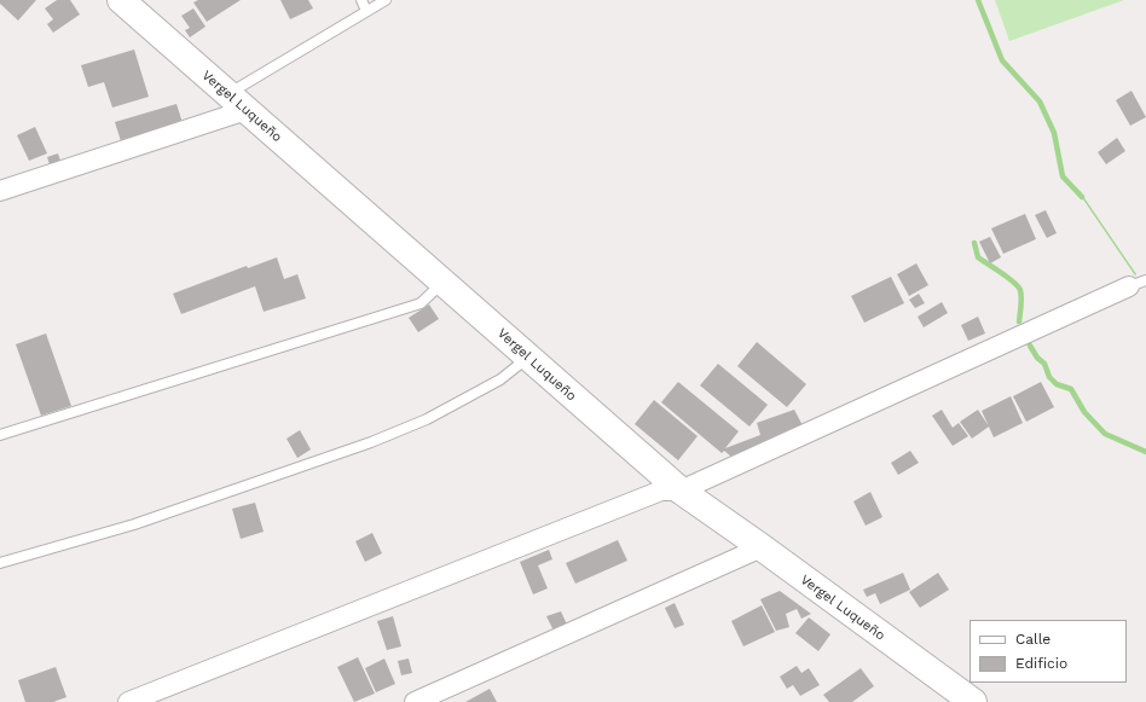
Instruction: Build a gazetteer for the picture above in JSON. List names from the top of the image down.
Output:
{
  "streets": {
    "main road": ["Vergel Luqueño"]
  },
  "legend": ["Calle", "Edificio"]
}
